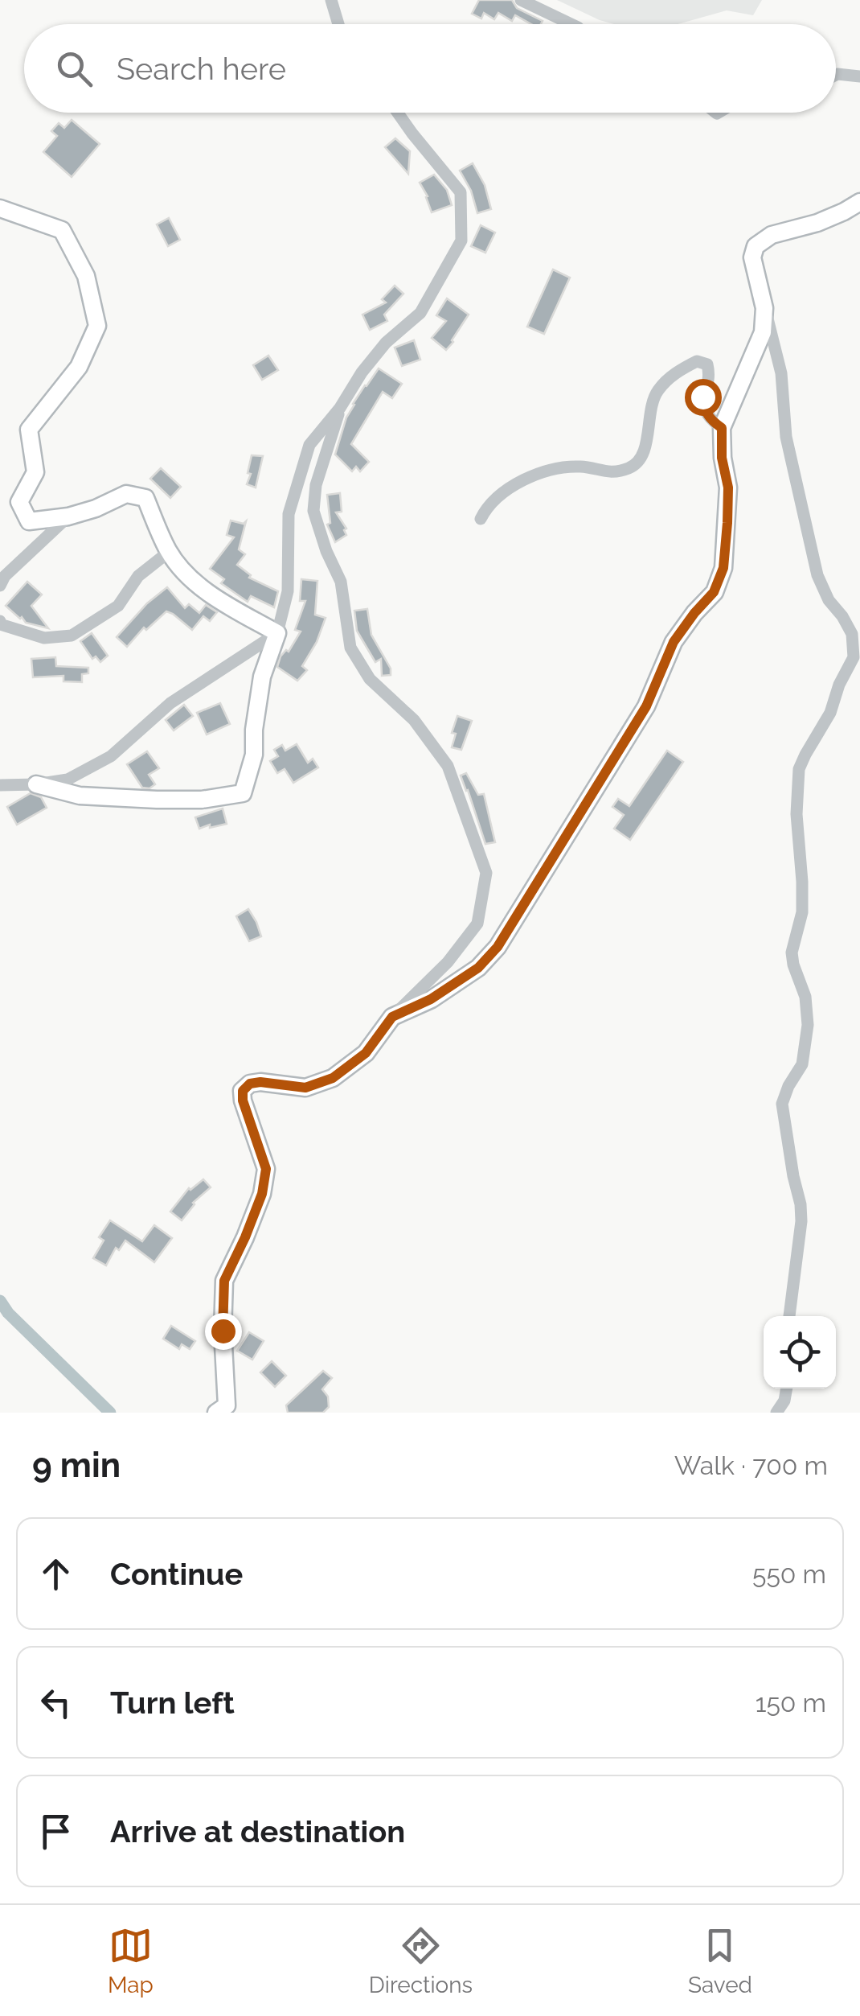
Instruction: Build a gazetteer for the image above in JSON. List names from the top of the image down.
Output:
{
  "page": {
    "search": "Search here",
    "heading": ["9 min", "Walk · 700 m"],
    "list": [
      ["Continue", "550 m"],
      ["Turn left", "150 m"],
      "Arrive at destination"
    ],
    "nav": ["Map", "Directions", "Saved"]
  }
}
